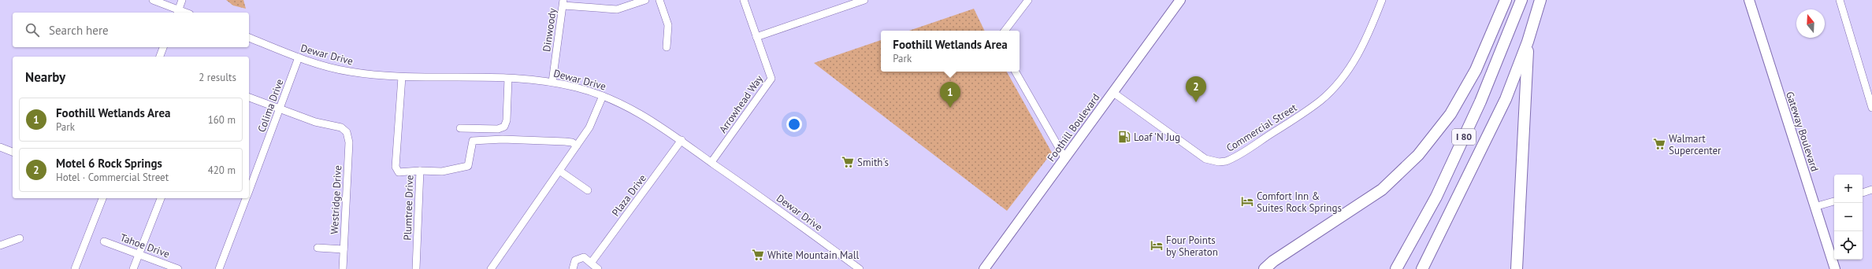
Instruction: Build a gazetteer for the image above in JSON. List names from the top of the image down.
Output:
{
  "streets": {
    "highway": ["I 80"],
    "main road": ["Foothill Boulevard", "Gateway Boulevard"],
    "street": [
      "Dinwoody",
      "Dewar Drive",
      "Arrowhead Way",
      "Colima Drive",
      "Commercial Street",
      "Plaza Drive",
      "Westridge Drive",
      "Plumtree Drive",
      "Tahoe Drive"
    ]
  },
  "crossings": [
    ["Dinwoody", "Dewar Drive"],
    ["Dewar Drive", "Arrowhead Way"],
    ["Dewar Drive", "Colima Drive"],
    ["Dewar Drive", "Plaza Drive"],
    ["Dewar Drive", "Plumtree Drive"],
    ["Colima Drive", "Westridge Drive"],
    ["Foothill Boulevard", "Commercial Street"]
  ],
  "places": {
    "fuel station": ["Loaf 'N Jug"],
    "supermarket": ["Walmart Supercenter", "Smith's", "White Mountain Mall"],
    "hotel": ["Comfort Inn & Suites Rock Springs", "Four Points by Sheraton"]
  },
  "north": "top",
  "page": {
    "search": "Search here",
    "popup": ["Foothill Wetlands Area", "Park"],
    "heading": ["Nearby", "2 results"],
    "pins": ["2", "1"],
    "list": [
      {
        "mark": "1",
        "name": "Foothill Wetlands Area",
        "note": "Park",
        "value": "160 m"
      },
      {
        "mark": "2",
        "name": "Motel 6 Rock Springs",
        "note": "Hotel · Commercial Street",
        "value": "420 m"
      }
    ],
    "map_buttons": ["+", "−"]
  }
}
